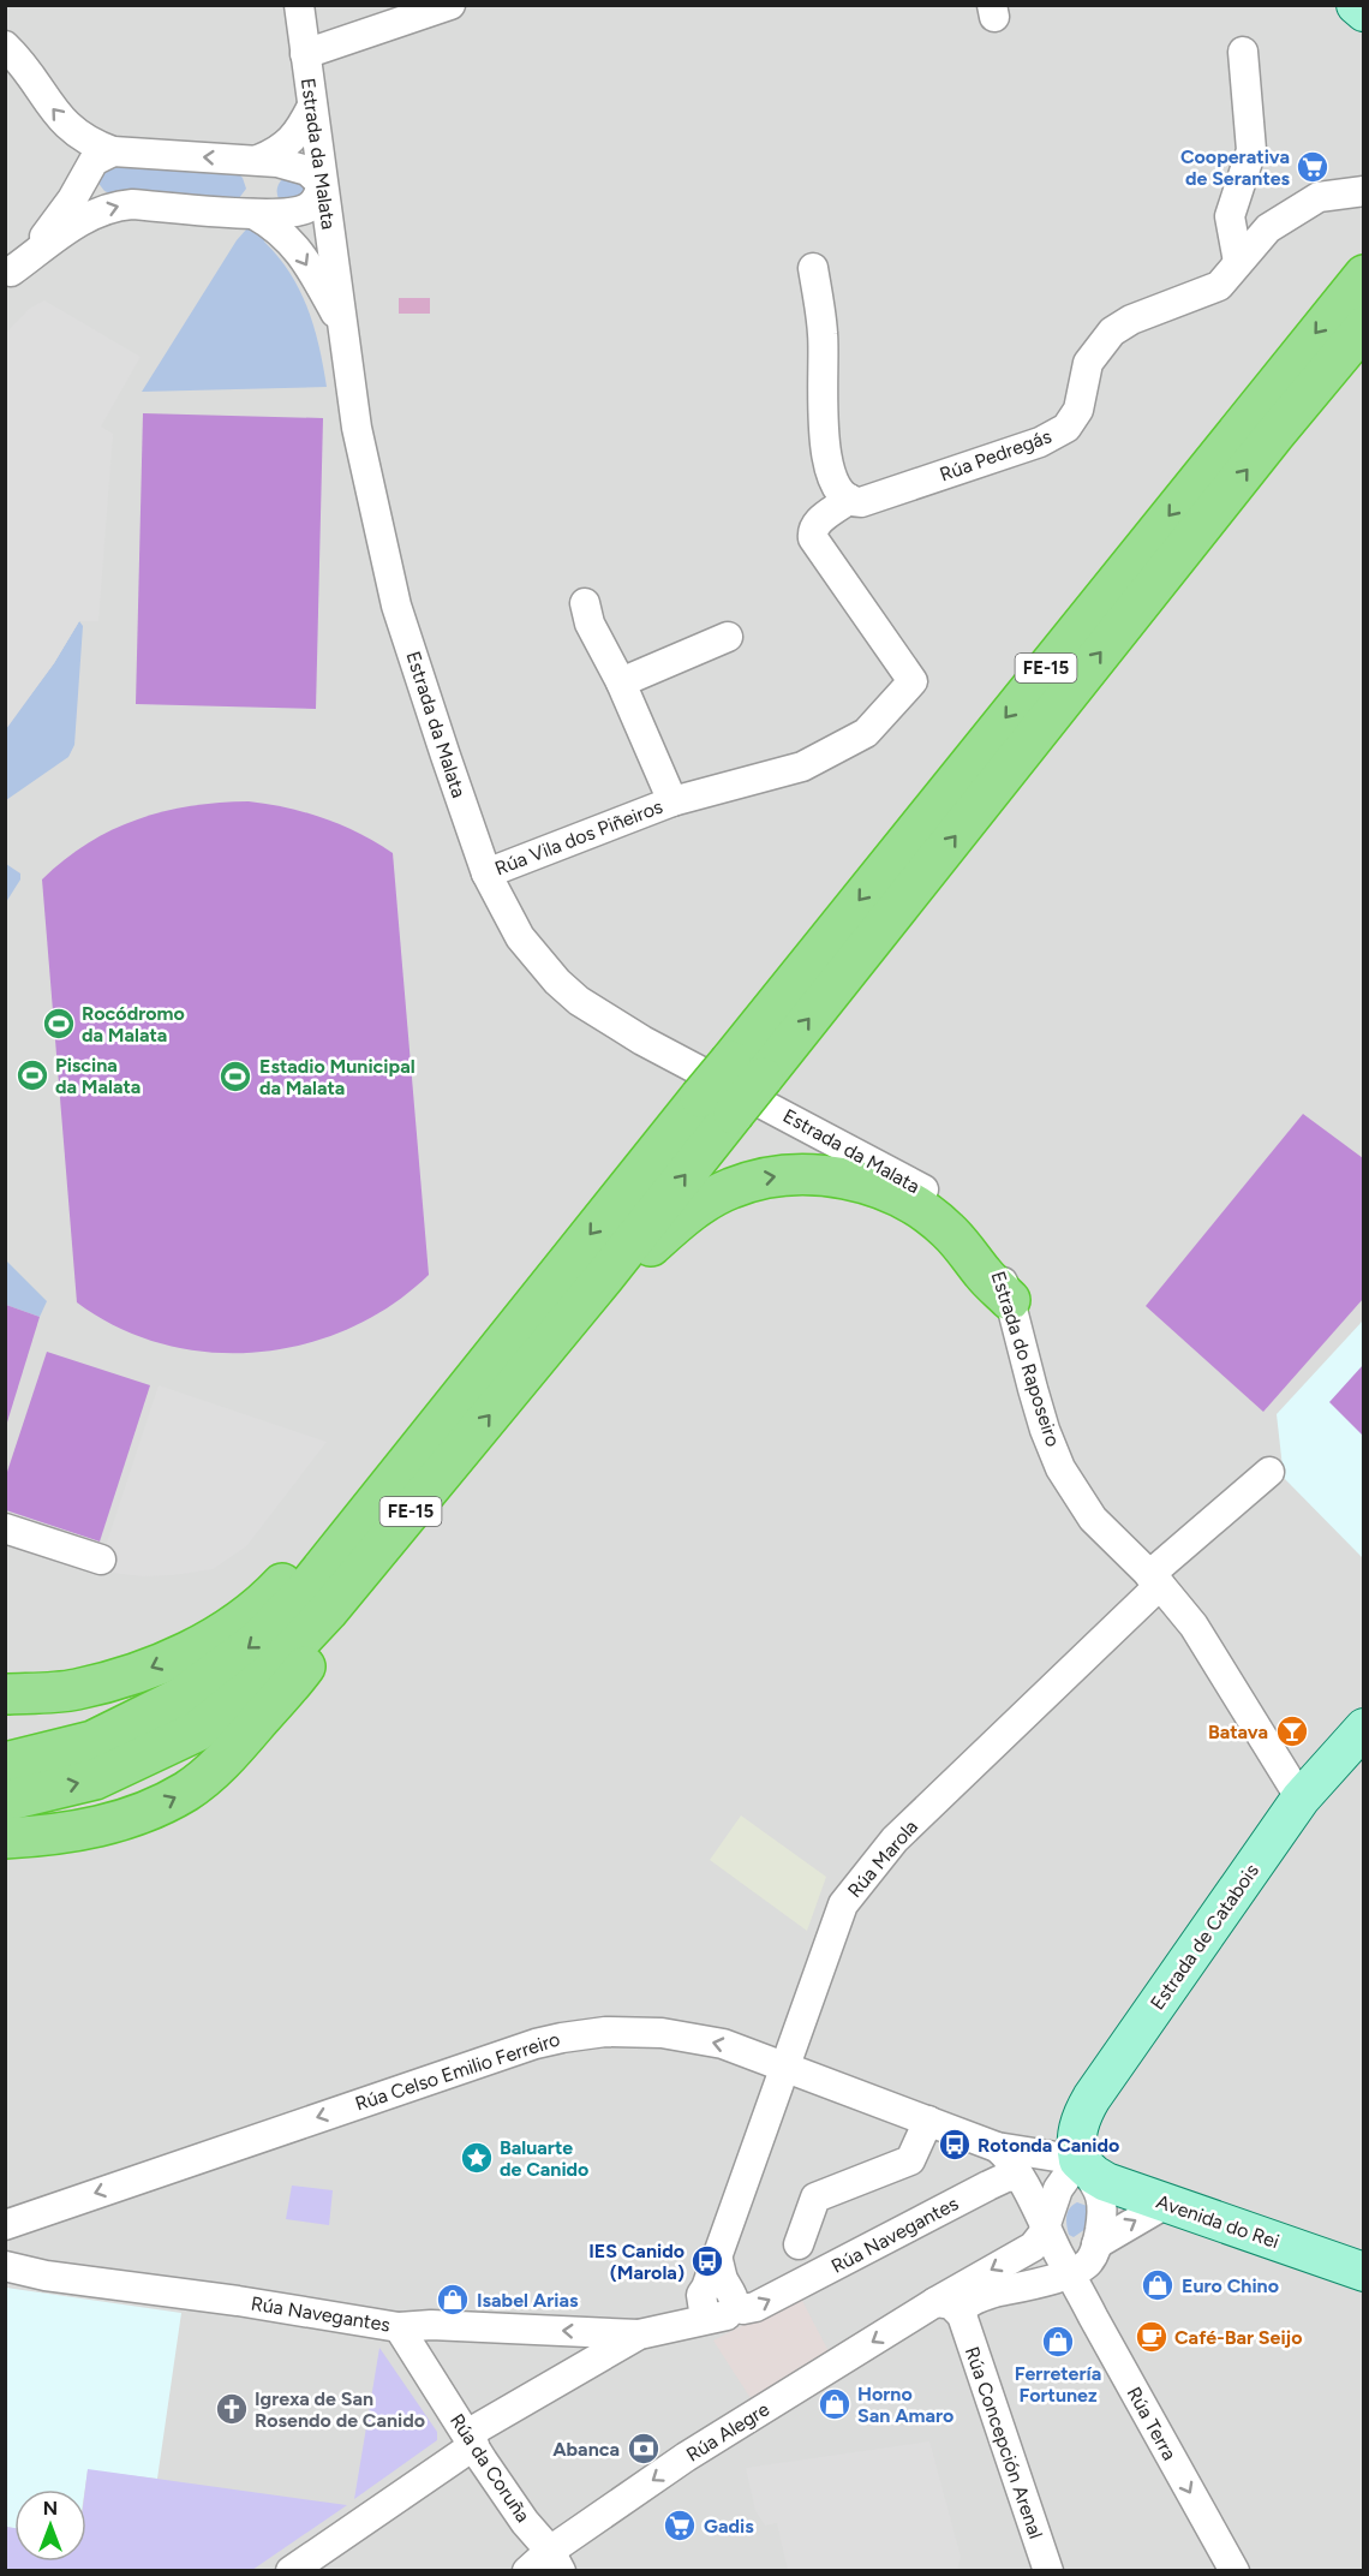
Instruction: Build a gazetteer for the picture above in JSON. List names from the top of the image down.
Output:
{
  "streets": {
    "highway": ["FE-15"],
    "main road": ["Estrada de Catabois", "Avenida do Rei"],
    "street": [
      "Estrada da Malata",
      "Rúa Pedregás",
      "Rúa Vila dos Piñeiros",
      "Estrada do Raposeiro",
      "Rúa Marola",
      "Rúa Celso Emilio Ferreiro",
      "Rúa Navegantes",
      "Rúa Terra",
      "Rúa Alegre",
      "Rúa Concepción Arenal",
      "Rúa da Coruña"
    ]
  },
  "crossings": [
    ["Estrada da Malata", "Rúa Vila dos Piñeiros"],
    ["Estrada da Malata", "Estrada do Raposeiro"],
    ["Rúa Pedregás", "Rúa Vila dos Piñeiros"],
    ["Estrada do Raposeiro", "Rúa Marola"],
    ["Estrada do Raposeiro", "Estrada de Catabois"],
    ["Rúa Marola", "Rúa Celso Emilio Ferreiro"],
    ["Rúa Marola", "Rúa Navegantes"],
    ["Estrada de Catabois", "Rúa Celso Emilio Ferreiro"],
    ["Estrada de Catabois", "Avenida do Rei"],
    ["Rúa Celso Emilio Ferreiro", "Avenida do Rei"],
    ["Rúa Navegantes", "Rúa da Coruña"],
    ["Rúa Terra", "Rúa Alegre"],
    ["Rúa Alegre", "Rúa da Coruña"]
  ],
  "one_way": ["Rúa Celso Emilio Ferreiro", "Rúa Terra"],
  "places": {
    "supermarket": ["Cooperativa de Serantes", "Gadis"],
    "sports": ["Rocódromo da Malata", "Piscina da Malata", "Estadio Municipal da Malata"],
    "bar": ["Batava"],
    "bus stop": ["Rotonda Canido", "IES Canido (Marola)"],
    "place": ["Baluarte de Canido"],
    "shop": [
      "Euro Chino",
      "Isabel Arias",
      "Ferretería Fortunez",
      "Horno San Amaro"
    ],
    "cafe": ["Café-Bar Seijo"],
    "church": ["Igrexa de San Rosendo de Canido"],
    "bank": ["Abanca"]
  },
  "north": "top"
}
